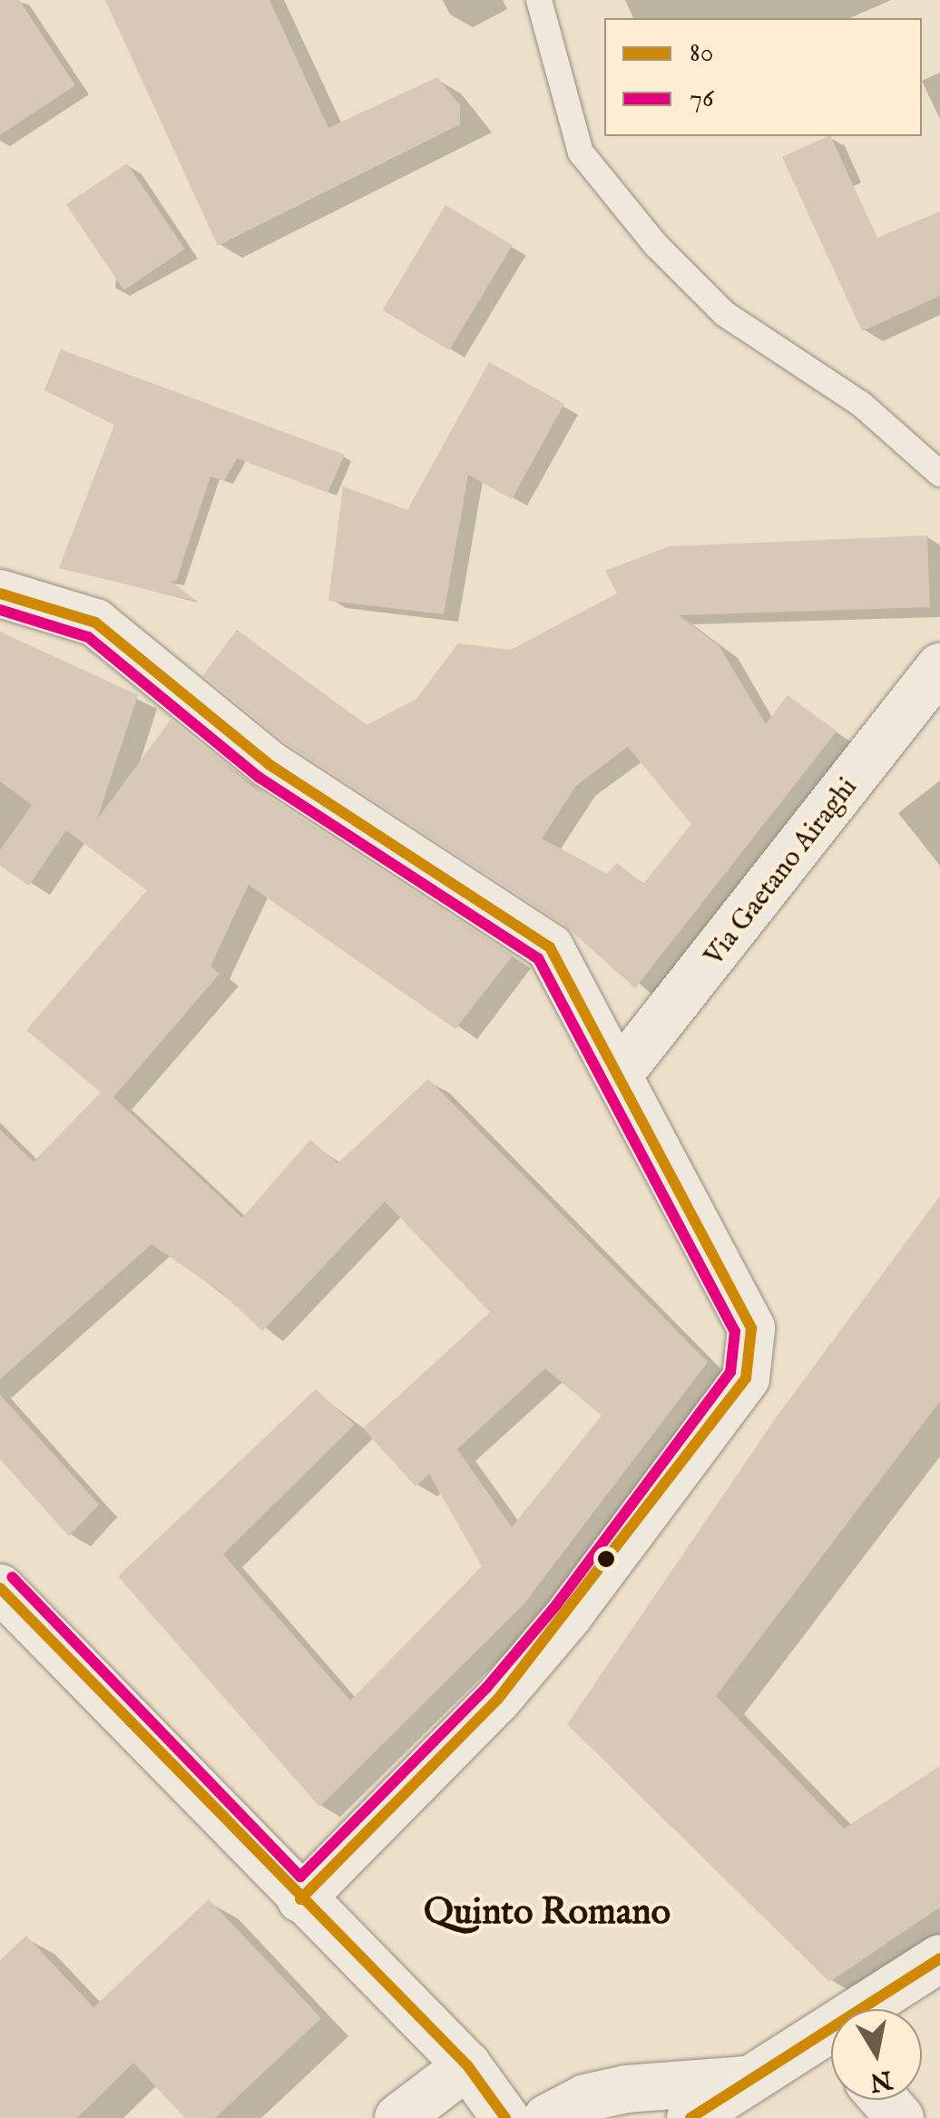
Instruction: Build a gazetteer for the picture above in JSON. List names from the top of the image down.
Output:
{
  "streets": {
    "street": ["Via Gaetano Airaghi"]
  },
  "districts": ["Quinto Romano"],
  "lines": ["transit line 80", "transit line 76"],
  "legend": ["80", "76"],
  "north": "bottom"
}
